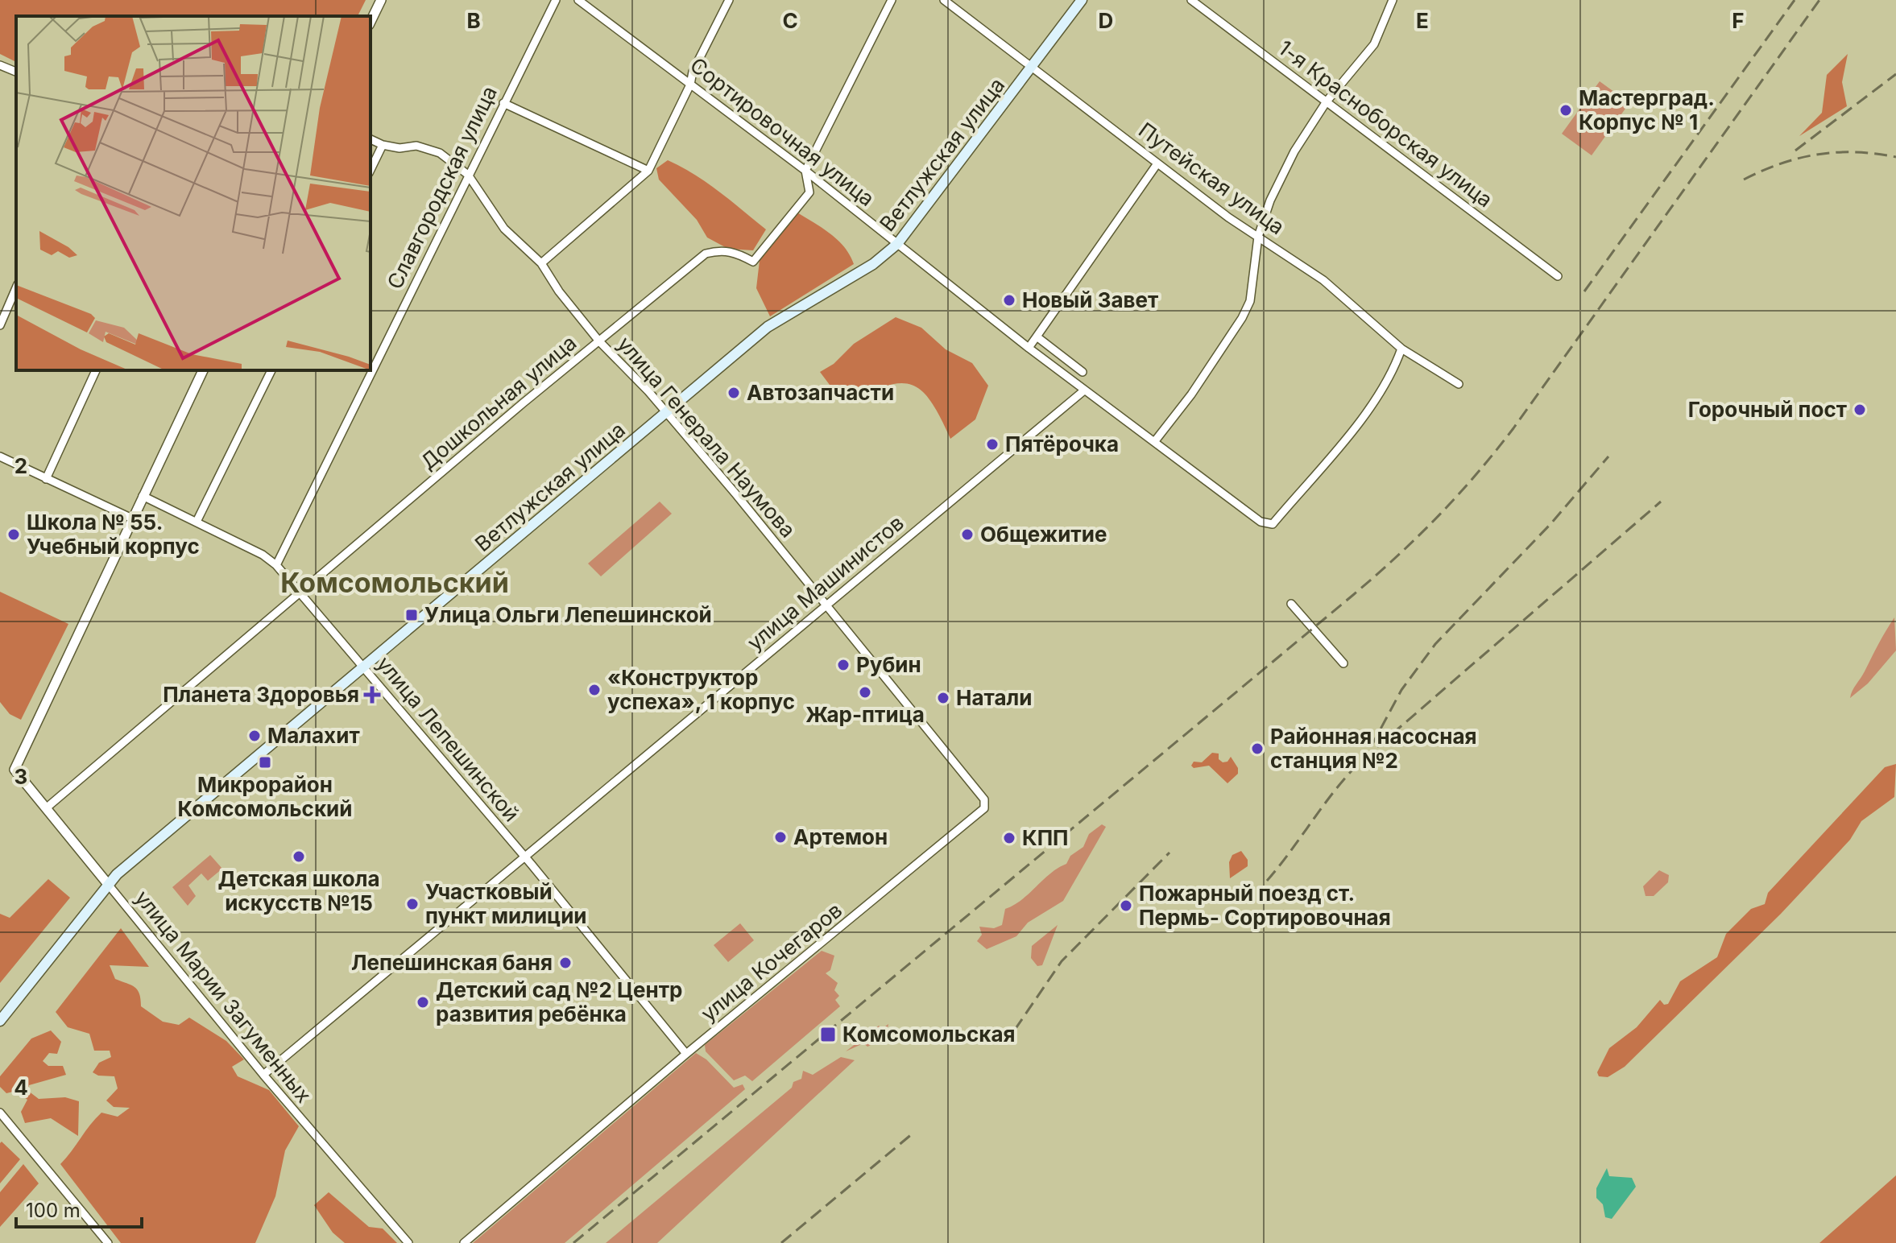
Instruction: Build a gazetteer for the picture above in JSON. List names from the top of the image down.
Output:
{
  "streets": {
    "main road": ["Ветлужская улица"],
    "street": [
      "1-я Красноборская улица",
      "Сортировочная улица",
      "Путейская улица",
      "Славгородская улица",
      "Дошкольная улица",
      "улица Генерала Наумова",
      "улица Машинистов",
      "улица Лепешинской",
      "улица Кочегаров",
      "улица Марии Загуменных"
    ]
  },
  "crossings": [
    ["Сортировочная улица", "Ветлужская улица"],
    ["Сортировочная улица", "Путейская улица"],
    ["Сортировочная улица", "Дошкольная улица"],
    ["Сортировочная улица", "улица Машинистов"],
    ["Ветлужская улица", "Путейская улица"],
    ["Ветлужская улица", "улица Генерала Наумова"],
    ["Ветлужская улица", "улица Лепешинской"],
    ["Ветлужская улица", "улица Марии Загуменных"],
    ["Славгородская улица", "улица Генерала Наумова"],
    ["Славгородская улица", "улица Лепешинской"],
    ["Дошкольная улица", "улица Генерала Наумова"],
    ["Дошкольная улица", "улица Лепешинской"],
    ["Дошкольная улица", "улица Марии Загуменных"],
    ["улица Генерала Наумова", "улица Машинистов"],
    ["улица Генерала Наумова", "улица Кочегаров"],
    ["улица Машинистов", "улица Лепешинской"],
    ["улица Машинистов", "улица Марии Загуменных"],
    ["улица Лепешинской", "улица Кочегаров"]
  ],
  "districts": ["Комсомольский"],
  "places": {
    "other": [
      "Мастерград. Корпус № 1",
      "Новый Завет",
      "Автозапчасти",
      "Горочный пост",
      "Пятёрочка",
      "Школа № 55. Учебный корпус",
      "Общежитие",
      "Рубин",
      "«Конструктор успеха», 1 корпус",
      "Жар-птица",
      "Натали",
      "Малахит",
      "Районная насосная станция №2",
      "Артемон",
      "КПП",
      "Детская школа искусств №15",
      "Участковый пункт милиции",
      "Пожарный поезд ст. Пермь- Сортировочная",
      "Лепешинская баня",
      "Детский сад №2 Центр развития ребёнка"
    ],
    "transit": ["Улица Ольги Лепешинской", "Микрорайон Комсомольский", "Комсомольская"],
    "health": ["Планета Здоровья"]
  },
  "scale_bar": "100 m",
  "grid": {
    "columns": [
      "B",
      "C",
      "D",
      "E",
      "F"
    ],
    "rows": ["2", "3", "4"]
  }
}
